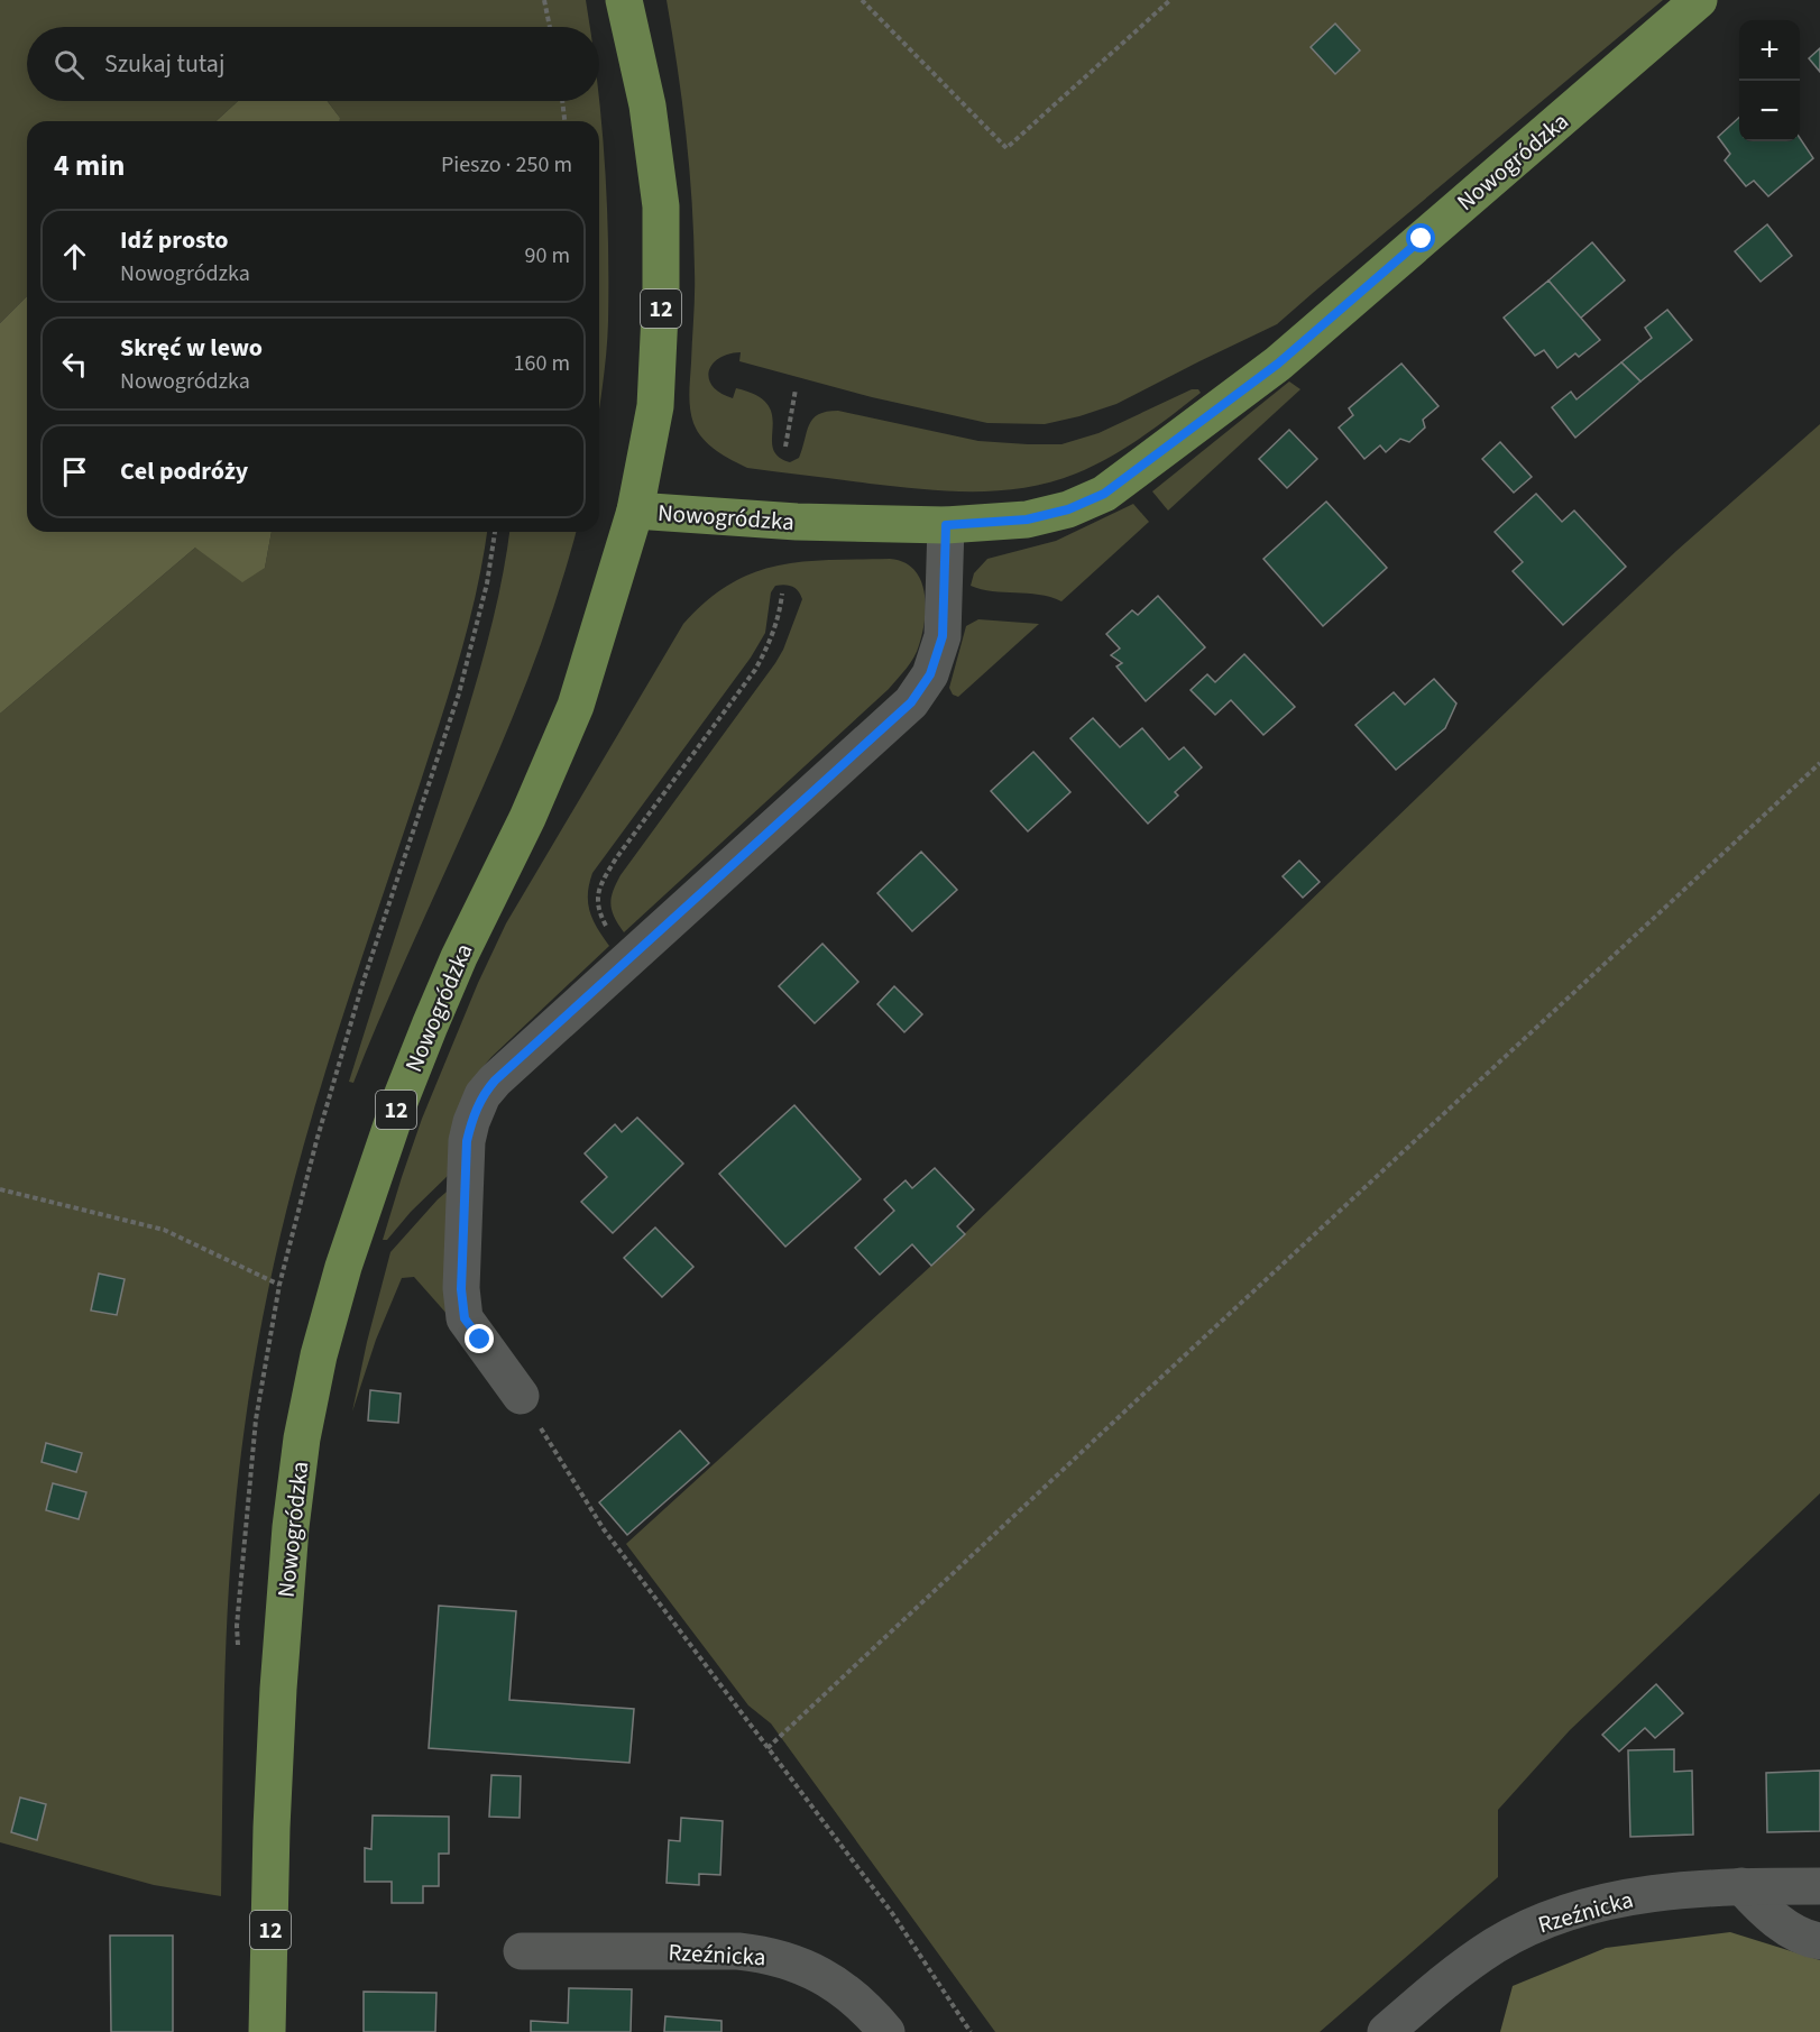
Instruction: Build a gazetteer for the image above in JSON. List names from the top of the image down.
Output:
{
  "streets": {
    "main road": ["Nowogródzka", "12"],
    "street": ["Rzeźnicka"]
  },
  "crossings": [
    ["Nowogródzka", "12"]
  ],
  "page": {
    "map_buttons": ["+", "−"],
    "search": "Szukaj tutaj",
    "heading": ["4 min", "Pieszo · 250 m"],
    "list": [
      ["Idź prosto", "Nowogródzka", "90 m"],
      ["Skręć w lewo", "Nowogródzka", "160 m"],
      "Cel podróży"
    ]
  }
}
